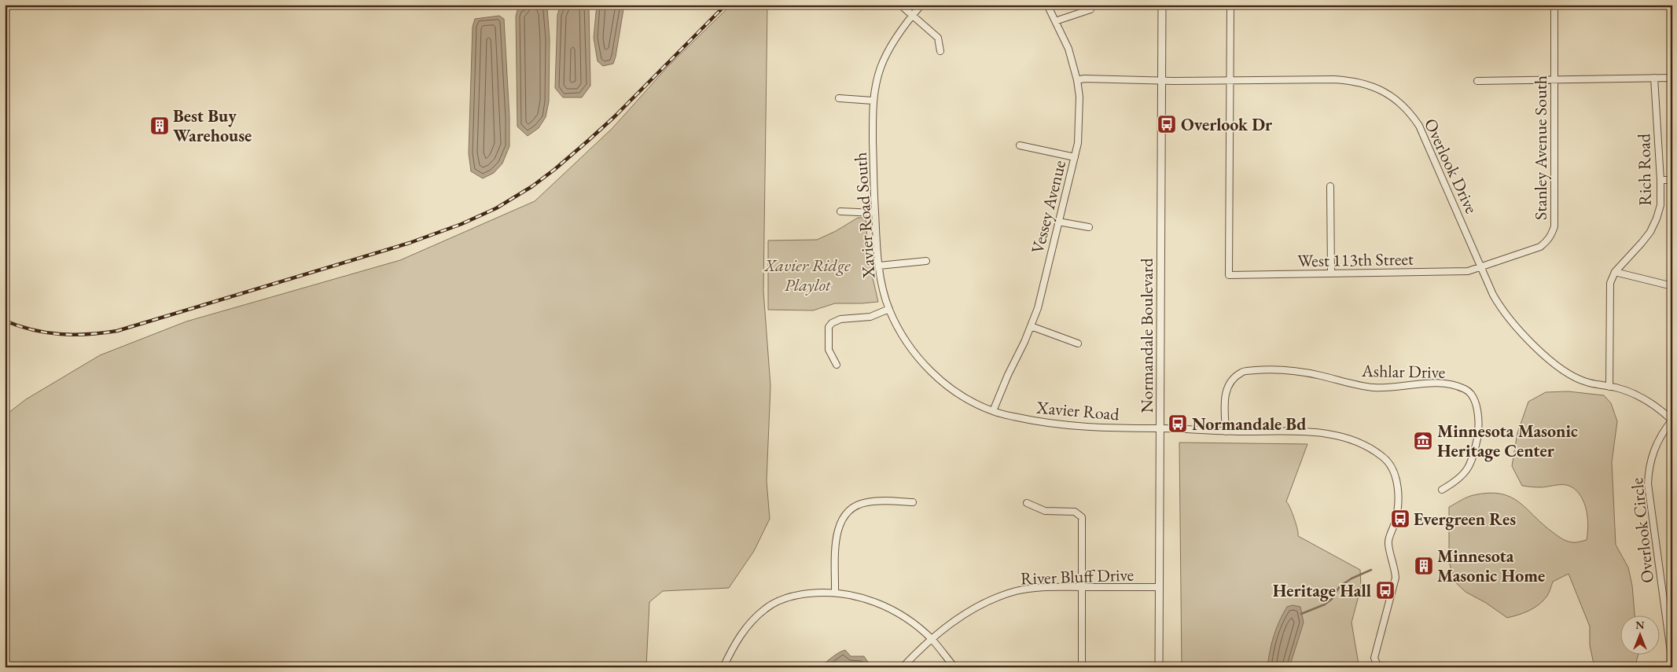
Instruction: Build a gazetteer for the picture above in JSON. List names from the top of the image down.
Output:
{
  "streets": {
    "street": [
      "Stanley Avenue South",
      "Overlook Drive",
      "Rich Road",
      "Vessey Avenue",
      "Xavier Road South",
      "West 113th Street",
      "Normandale Boulevard",
      "Ashlar Drive",
      "Xavier Road",
      "Overlook Circle",
      "River Bluff Drive"
    ]
  },
  "crossings": [
    ["Stanley Avenue South", "Overlook Drive"],
    ["Stanley Avenue South", "West 113th Street"],
    ["Overlook Drive", "Rich Road"],
    ["Overlook Drive", "Vessey Avenue"],
    ["Overlook Drive", "West 113th Street"],
    ["Overlook Drive", "Normandale Boulevard"],
    ["Overlook Drive", "Overlook Circle"],
    ["Vessey Avenue", "Xavier Road South"],
    ["Vessey Avenue", "Xavier Road"],
    ["Xavier Road South", "Xavier Road"],
    ["Normandale Boulevard", "Xavier Road"],
    ["Normandale Boulevard", "River Bluff Drive"],
    ["Ashlar Drive", "Xavier Road"]
  ],
  "parks": ["Xavier Ridge Playlot"],
  "places": {
    "bus stop": [
      "Overlook Dr",
      "Normandale Bd",
      "Evergreen Res",
      "Heritage Hall"
    ],
    "building": ["Best Buy Warehouse", "Minnesota Masonic Home"],
    "museum": ["Minnesota Masonic Heritage Center"]
  },
  "north": "top"
}
